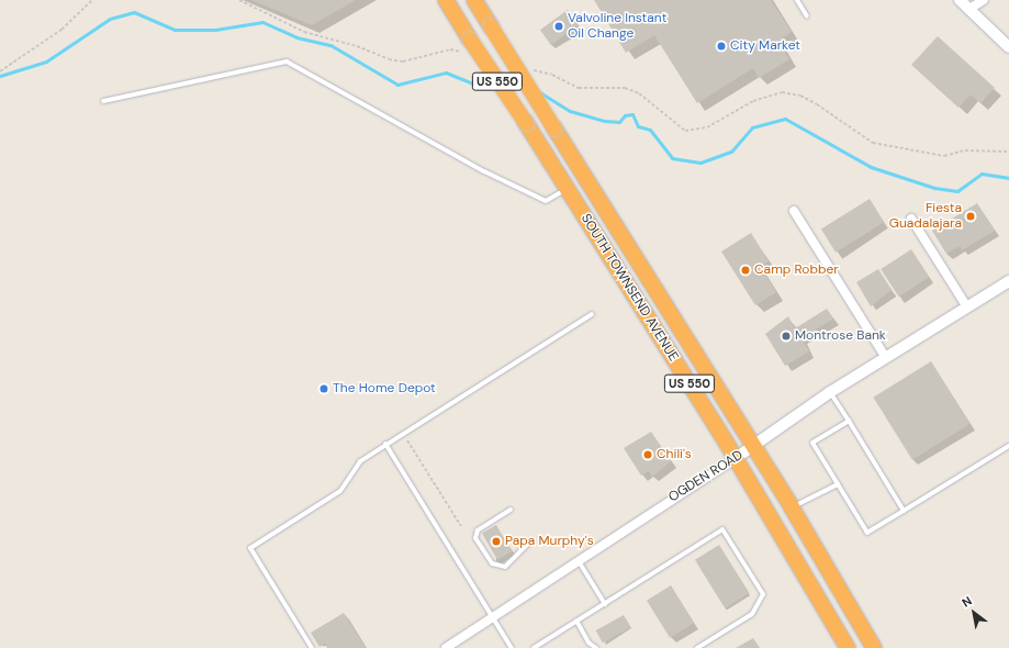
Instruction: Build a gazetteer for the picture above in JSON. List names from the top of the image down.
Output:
{
  "streets": {
    "highway": ["US 550", "SOUTH TOWNSEND AVENUE"],
    "street": ["OGDEN ROAD"]
  },
  "crossings": [
    ["SOUTH TOWNSEND AVENUE", "OGDEN ROAD"]
  ],
  "places": [
    "Valvoline Instant Oil Change",
    "City Market",
    "Fiesta Guadalajara",
    "Camp Robber",
    "Montrose Bank",
    "The Home Depot",
    "Chili's",
    "Papa Murphy's"
  ],
  "north": "top left"
}
